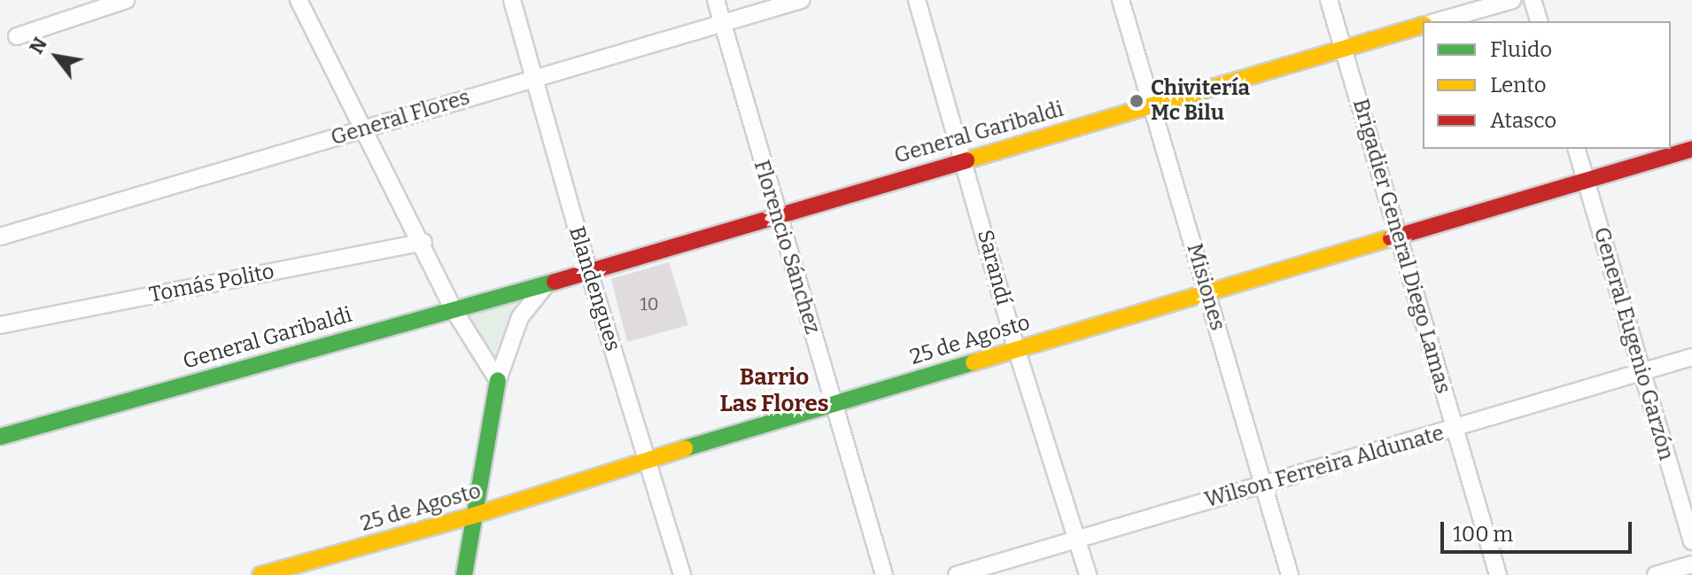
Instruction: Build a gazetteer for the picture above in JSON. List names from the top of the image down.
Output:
{
  "streets": {
    "street": [
      "General Flores",
      "General Garibaldi",
      "Brigadier General Diego Lamas",
      "Florencio Sánchez",
      "Sarandí",
      "Tomás Polito",
      "Misiones",
      "Blandengues",
      "25 de Agosto",
      "General Eugenio Garzón",
      "Wilson Ferreira Aldunate"
    ]
  },
  "crossings": [
    ["General Flores", "Florencio Sánchez"],
    ["General Flores", "Blandengues"],
    ["General Garibaldi", "Brigadier General Diego Lamas"],
    ["General Garibaldi", "Florencio Sánchez"],
    ["General Garibaldi", "Sarandí"],
    ["General Garibaldi", "Misiones"],
    ["General Garibaldi", "Blandengues"],
    ["Brigadier General Diego Lamas", "25 de Agosto"],
    ["Brigadier General Diego Lamas", "Wilson Ferreira Aldunate"],
    ["Florencio Sánchez", "25 de Agosto"],
    ["Sarandí", "25 de Agosto"],
    ["Sarandí", "Wilson Ferreira Aldunate"],
    ["Misiones", "25 de Agosto"],
    ["Misiones", "Wilson Ferreira Aldunate"],
    ["Blandengues", "25 de Agosto"],
    ["25 de Agosto", "General Eugenio Garzón"],
    ["General Eugenio Garzón", "Wilson Ferreira Aldunate"]
  ],
  "districts": ["Barrio Las Flores"],
  "places": ["Chivitería Mc Bilu"],
  "house_numbers": ["10"],
  "legend": ["Fluido", "Lento", "Atasco"],
  "scale_bar": "100 m",
  "north": "top left"
}
